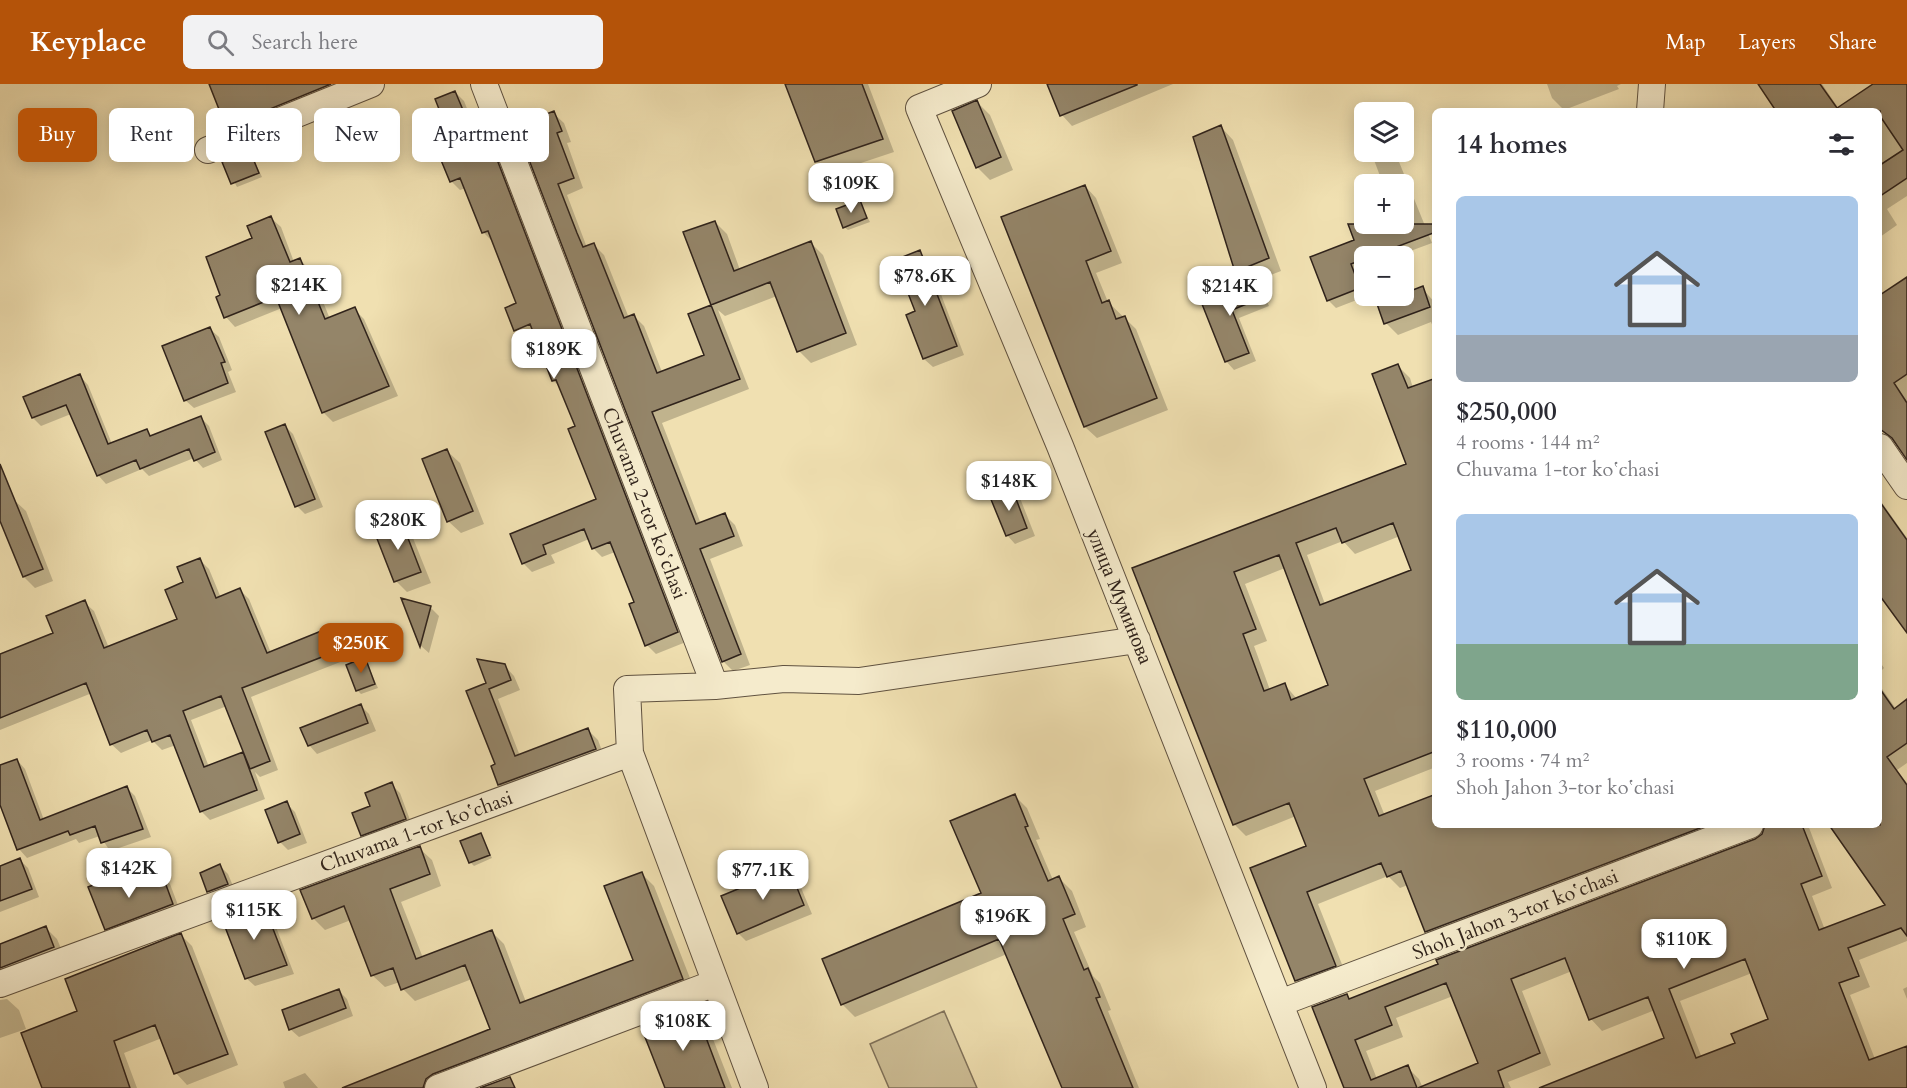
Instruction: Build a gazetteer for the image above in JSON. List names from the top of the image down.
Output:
{
  "streets": {
    "street": [
      "Chuvama 2-tor koʻchasi",
      "улица Муминова",
      "Chuvama 1-tor koʻchasi",
      "Shoh Jahon 3-tor koʻchasi"
    ]
  },
  "crossings": [
    ["улица Муминова", "Shoh Jahon 3-tor koʻchasi"]
  ],
  "page": {
    "header": "Keyplace",
    "search": "Search here",
    "nav": ["Map", "Layers", "Share"],
    "map_buttons": ["+", "−"],
    "chip": [
      "Buy",
      "Rent",
      "Filters",
      "New",
      "Apartment"
    ],
    "heading": "14 homes",
    "price": [
      "$109K",
      "$78.6K",
      "$214K",
      "$214K",
      "$189K",
      "$148K",
      "$280K",
      "$250K",
      "$142K",
      "$77.1K",
      "$115K",
      "$196K",
      "$110K",
      "$108K"
    ],
    "list": [
      {
        "name": "$250,000",
        "note": "4 rooms · 144 m² · Chuvama 1-tor koʻchasi"
      },
      {
        "name": "$110,000",
        "note": "3 rooms · 74 m² · Shoh Jahon 3-tor koʻchasi"
      }
    ]
  }
}
